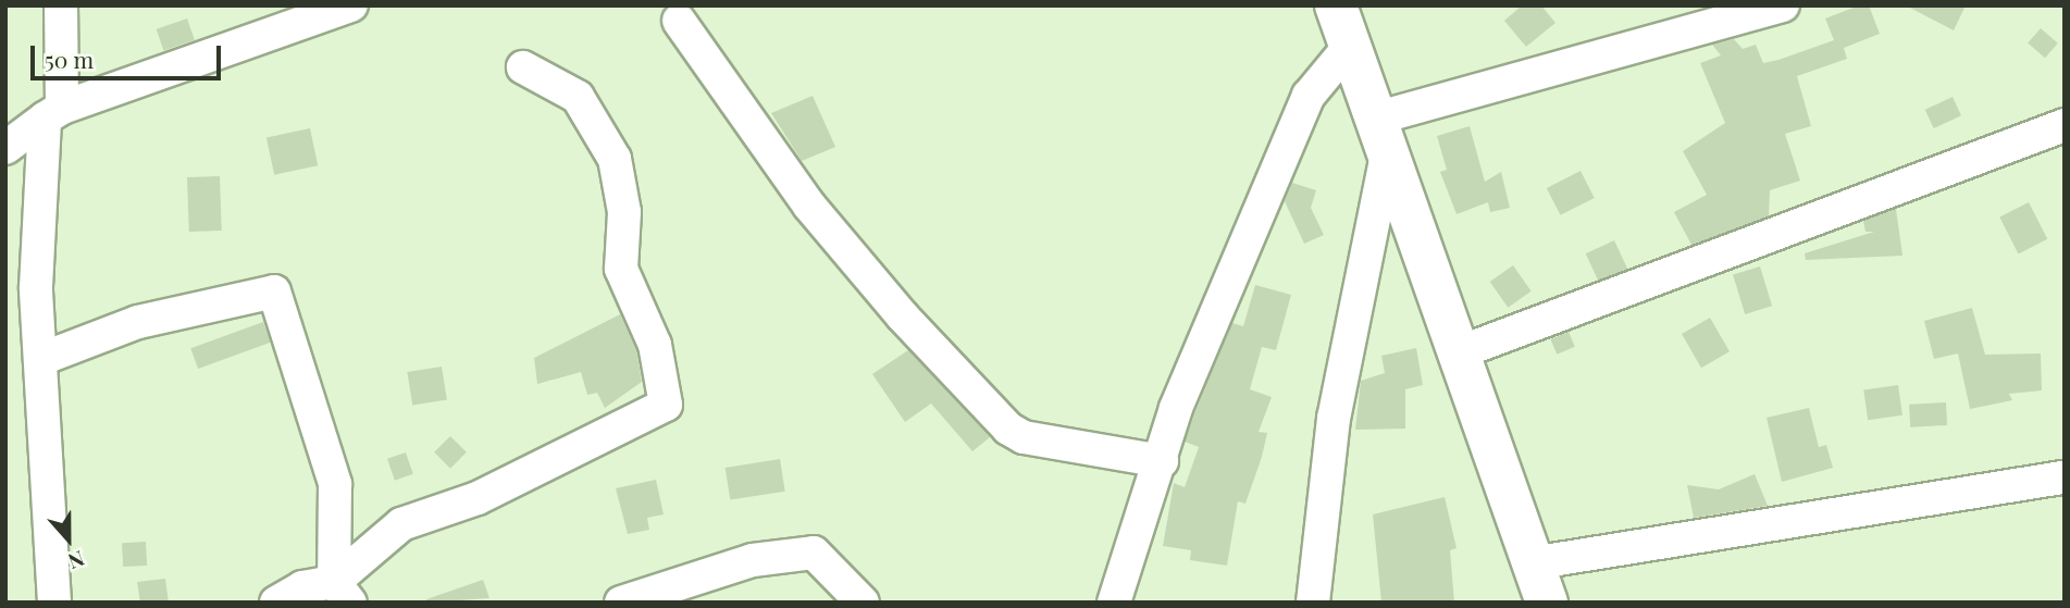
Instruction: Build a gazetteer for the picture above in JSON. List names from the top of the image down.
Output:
{
  "scale_bar": "50 m",
  "north": "bottom"
}
